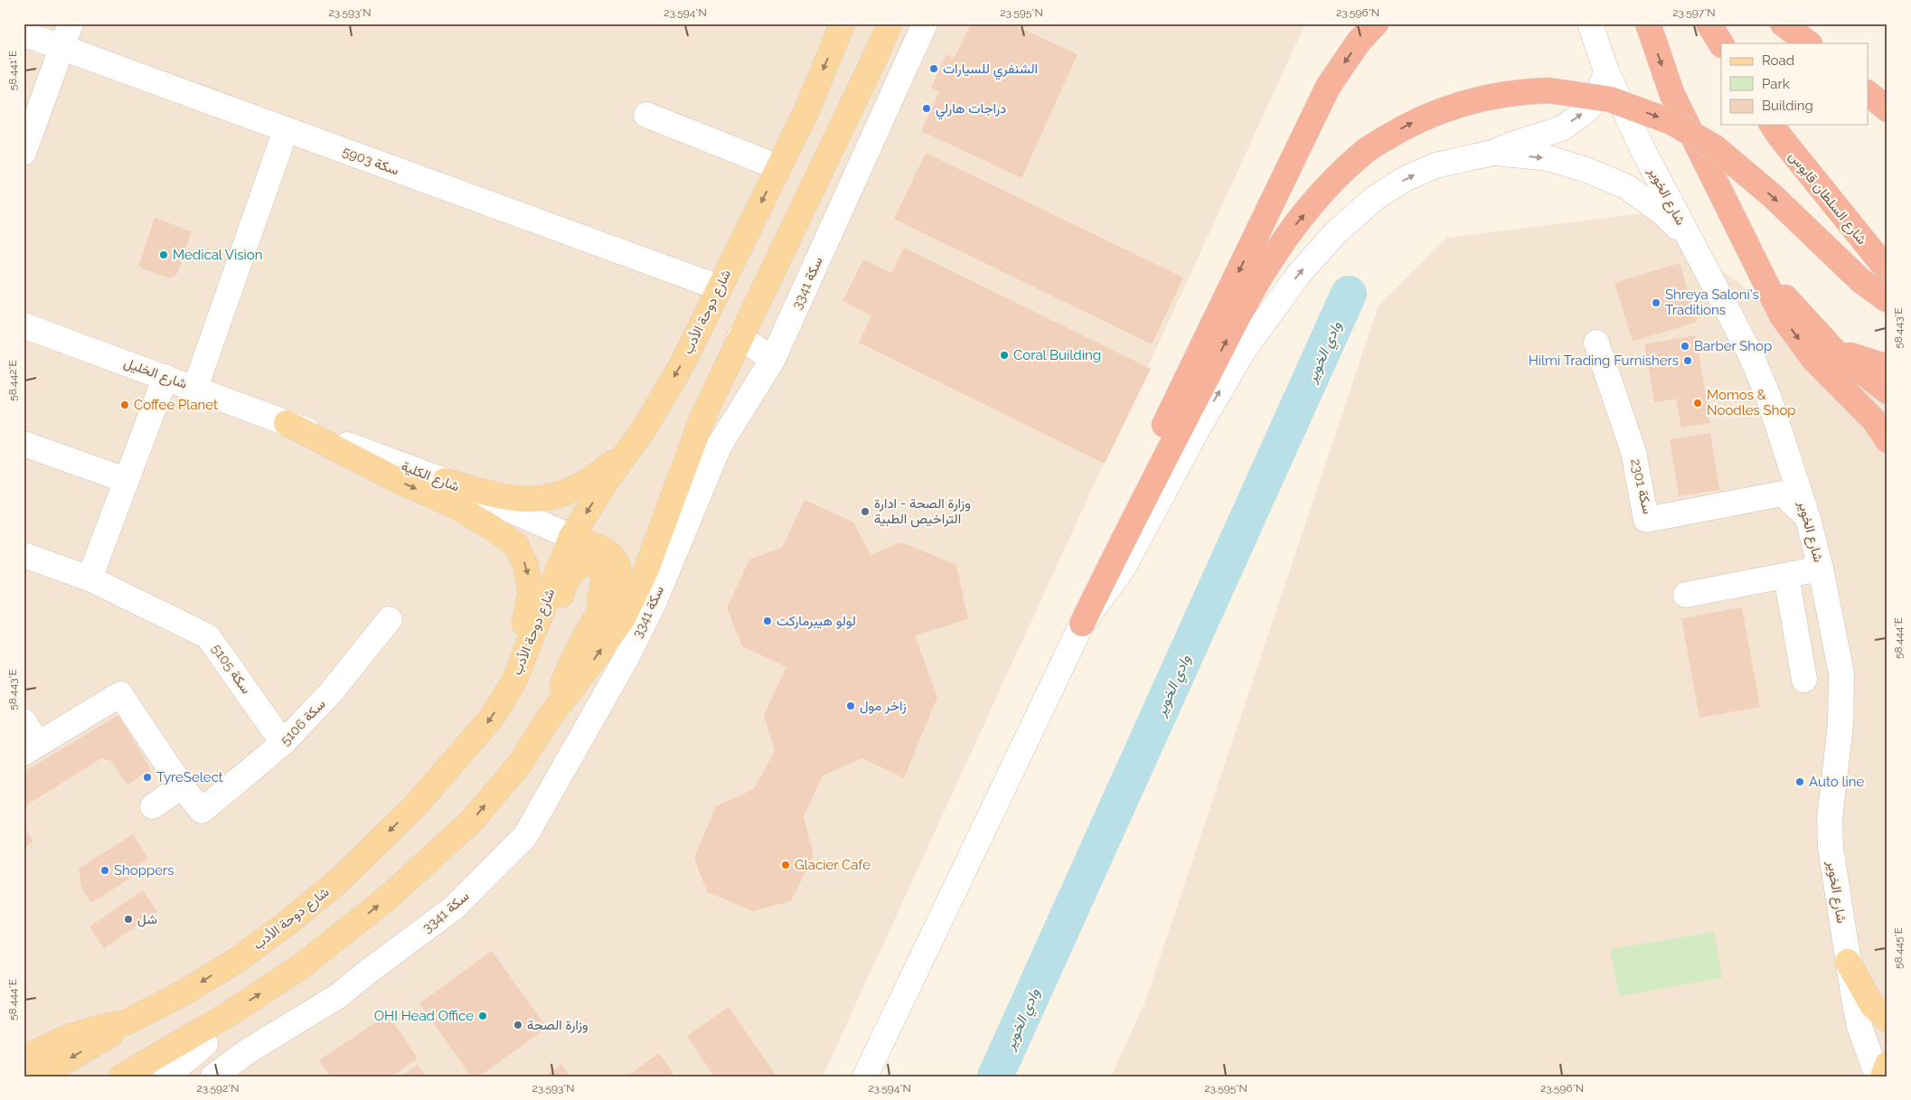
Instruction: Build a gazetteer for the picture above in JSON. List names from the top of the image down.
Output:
{
  "streets": {
    "highway": ["شارع السلطان قابوس"],
    "main road": ["شارع دوحة الأدب"],
    "street": [
      "سكة 5903",
      "شارع الخوير",
      "سكة 3341",
      "شارع الخليل",
      "شارع الكلية",
      "سكة 2301",
      "سكة 5105",
      "سكة 5106"
    ]
  },
  "crossings": [
    ["سكة 5903", "شارع دوحة الأدب"],
    ["شارع الخوير", "سكة 2301"],
    ["شارع دوحة الأدب", "شارع الكلية"],
    ["شارع الخليل", "شارع الكلية"],
    ["سكة 5105", "سكة 5106"]
  ],
  "water": ["وادي الخوير"],
  "places": [
    "الشنفري للسيارات",
    "دراجات هارلي",
    "Medical Vision",
    "Shreya Saloni's Traditions",
    "Barber Shop",
    "Coral Building",
    "Hilmi Trading Furnishers",
    "Momos & Noodles Shop",
    "Coffee Planet",
    "وزارة الصحة - ادارة التراخيص الطبية",
    "لولو هيبرماركت",
    "زاخر مول",
    "TyreSelect",
    "Auto line",
    "Glacier Cafe",
    "Shoppers",
    "شل",
    "OHI Head Office",
    "وزارة الصحة"
  ],
  "legend": ["Road", "Park", "Building"],
  "coordinates": [
    "23.593°N",
    "23.594°N",
    "23.595°N",
    "23.596°N",
    "23.597°N",
    "58.441°E",
    "58.443°E",
    "58.442°E",
    "58.444°E",
    "58.445°E",
    "23.592°N"
  ]
}
